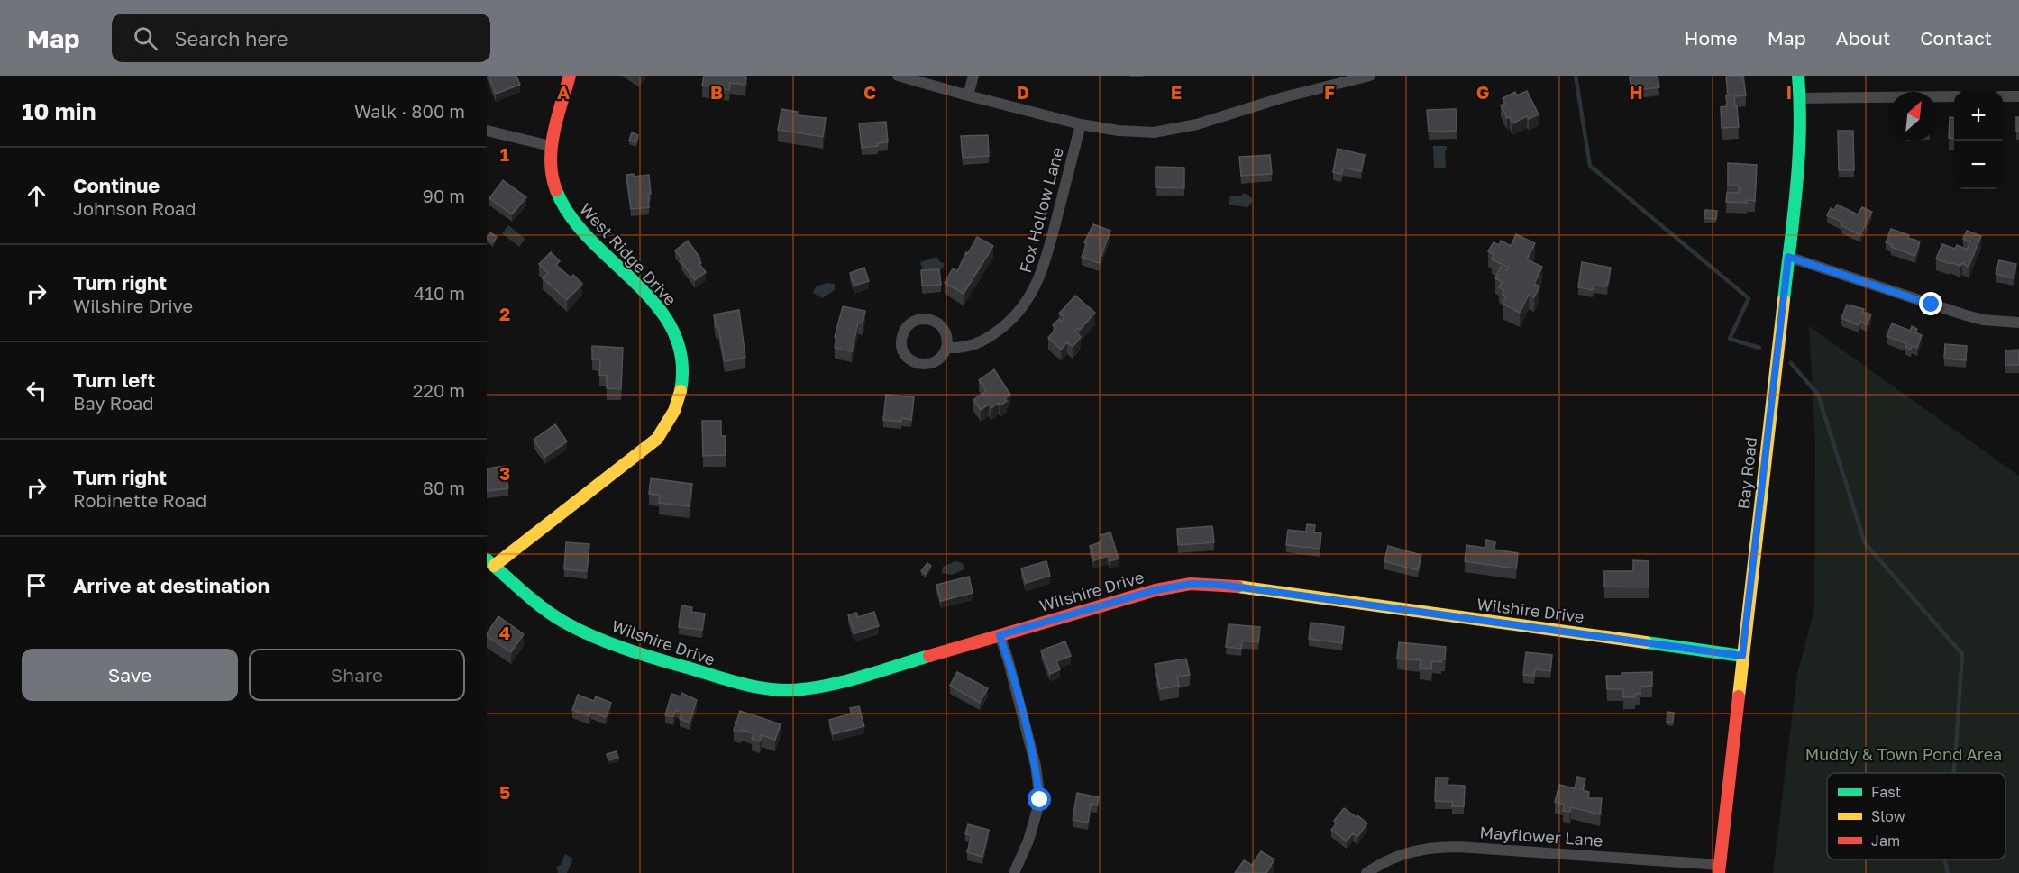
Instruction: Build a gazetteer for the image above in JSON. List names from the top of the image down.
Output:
{
  "streets": {
    "street": [
      "Fox Hollow Lane",
      "West Ridge Drive",
      "Bay Road",
      "Wilshire Drive",
      "Mayflower Lane"
    ]
  },
  "crossings": [
    ["West Ridge Drive", "Wilshire Drive"],
    ["Bay Road", "Wilshire Drive"],
    ["Bay Road", "Mayflower Lane"]
  ],
  "parks": ["Muddy & Town Pond Area"],
  "legend": ["Fast", "Slow", "Jam"],
  "north": "top right",
  "page": {
    "header": "Map",
    "search": "Search here",
    "nav": [
      "Home",
      "Map",
      "About",
      "Contact"
    ],
    "heading": ["10 min", "Walk · 800 m"],
    "map_buttons": ["+", "−"],
    "list": [
      ["Continue", "Johnson Road", "90 m"],
      ["Turn right", "Wilshire Drive", "410 m"],
      ["Turn left", "Bay Road", "220 m"],
      ["Turn right", "Robinette Road", "80 m"],
      "Arrive at destination"
    ],
    "buttons": ["Save", "Share"]
  },
  "grid": {
    "columns": [
      "A",
      "B",
      "C",
      "D",
      "E",
      "F",
      "G",
      "H",
      "I"
    ],
    "rows": [
      "1",
      "2",
      "3",
      "4",
      "5"
    ]
  }
}
